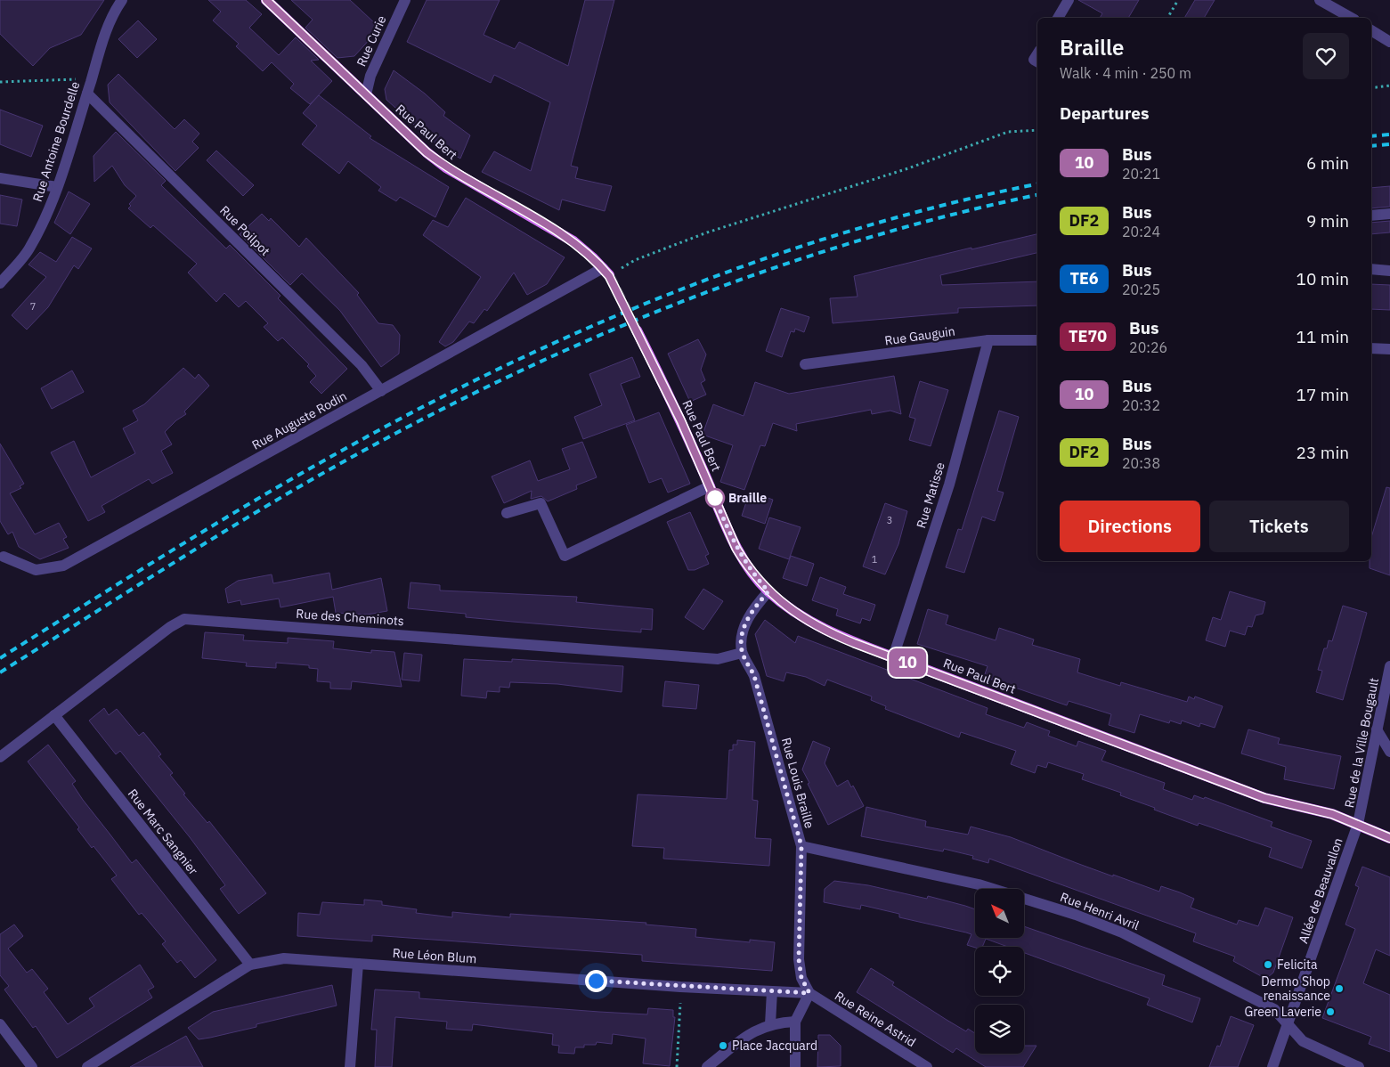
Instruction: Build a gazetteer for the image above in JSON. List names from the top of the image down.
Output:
{
  "streets": {
    "main road": ["Rue Paul Bert"],
    "street": [
      "Rue Curie",
      "Rue Antoine Bourdelle",
      "Rue Poilpot",
      "Rue Gauguin",
      "Rue Auguste Rodin",
      "Rue Matisse",
      "Rue des Cheminots",
      "Rue de la Ville Bougault",
      "Rue Louis Braille",
      "Rue Marc Sangnier",
      "Allée de Beauvallon",
      "Rue Henri Avril",
      "Rue Léon Blum",
      "Rue Reine Astrid"
    ]
  },
  "crossings": [
    ["Rue Curie", "Rue Paul Bert"],
    ["Rue Paul Bert", "Rue Auguste Rodin"],
    ["Rue Paul Bert", "Rue Matisse"],
    ["Rue Paul Bert", "Rue de la Ville Bougault"],
    ["Rue Paul Bert", "Allée de Beauvallon"],
    ["Rue Antoine Bourdelle", "Rue Poilpot"],
    ["Rue Poilpot", "Rue Auguste Rodin"],
    ["Rue Gauguin", "Rue Matisse"],
    ["Rue des Cheminots", "Rue Louis Braille"],
    ["Rue des Cheminots", "Rue Marc Sangnier"],
    ["Rue de la Ville Bougault", "Allée de Beauvallon"],
    ["Rue Louis Braille", "Rue Henri Avril"],
    ["Rue Louis Braille", "Rue Léon Blum"],
    ["Rue Louis Braille", "Rue Reine Astrid"],
    ["Rue Marc Sangnier", "Rue Léon Blum"],
    ["Allée de Beauvallon", "Rue Henri Avril"],
    ["Rue Léon Blum", "Rue Reine Astrid"]
  ],
  "places": [
    "Braille",
    "Felicita",
    "Dermo Shop renaissance",
    "Green Laverie",
    "Place Jacquard"
  ],
  "lines": ["bus line 10"],
  "house_numbers": ["7", "3", "1"],
  "north": "top left",
  "page": {
    "on_map": "10",
    "heading": [
      ["Braille", "Walk · 4 min · 250 m"],
      "Departures"
    ],
    "list": [
      {
        "mark": "10",
        "name": "Bus",
        "note": "20:21",
        "value": "6 min"
      },
      {
        "mark": "DF2",
        "name": "Bus",
        "note": "20:24",
        "value": "9 min"
      },
      {
        "mark": "TE6",
        "name": "Bus",
        "note": "20:25",
        "value": "10 min"
      },
      {
        "mark": "TE70",
        "name": "Bus",
        "note": "20:26",
        "value": "11 min"
      },
      {
        "mark": "10",
        "name": "Bus",
        "note": "20:32",
        "value": "17 min"
      },
      {
        "mark": "DF2",
        "name": "Bus",
        "note": "20:38",
        "value": "23 min"
      }
    ],
    "buttons": ["Directions", "Tickets"]
  }
}
